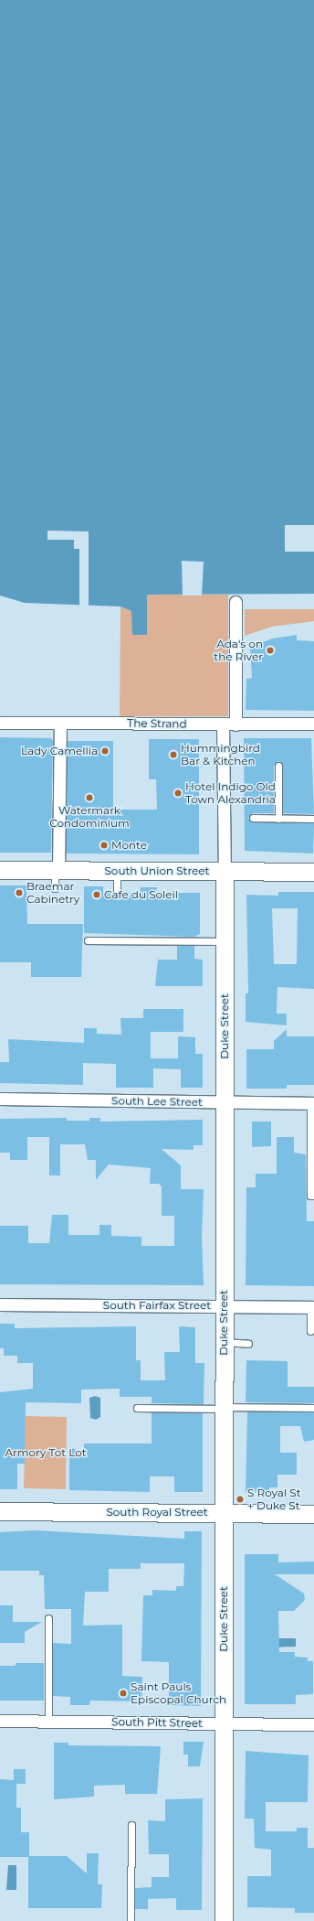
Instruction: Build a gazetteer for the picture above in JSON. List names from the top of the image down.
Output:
{
  "streets": {
    "street": [
      "The Strand",
      "South Union Street",
      "Duke Street",
      "South Lee Street",
      "South Fairfax Street",
      "South Royal Street",
      "South Pitt Street"
    ]
  },
  "crossings": [
    ["The Strand", "Duke Street"],
    ["South Union Street", "Duke Street"],
    ["Duke Street", "South Lee Street"],
    ["Duke Street", "South Fairfax Street"],
    ["Duke Street", "South Royal Street"],
    ["Duke Street", "South Pitt Street"]
  ],
  "parks": ["Armory Tot Lot"],
  "places": [
    "Ada's on the River",
    "Lady Camellia",
    "Hummingbird Bar & Kitchen",
    "Hotel Indigo Old Town Alexandria",
    "Watermark Condominium",
    "Monte",
    "Braemar Cabinetry",
    "Cafe du Soleil",
    "S Royal St + Duke St",
    "Saint Pauls Episcopal Church"
  ]
}
